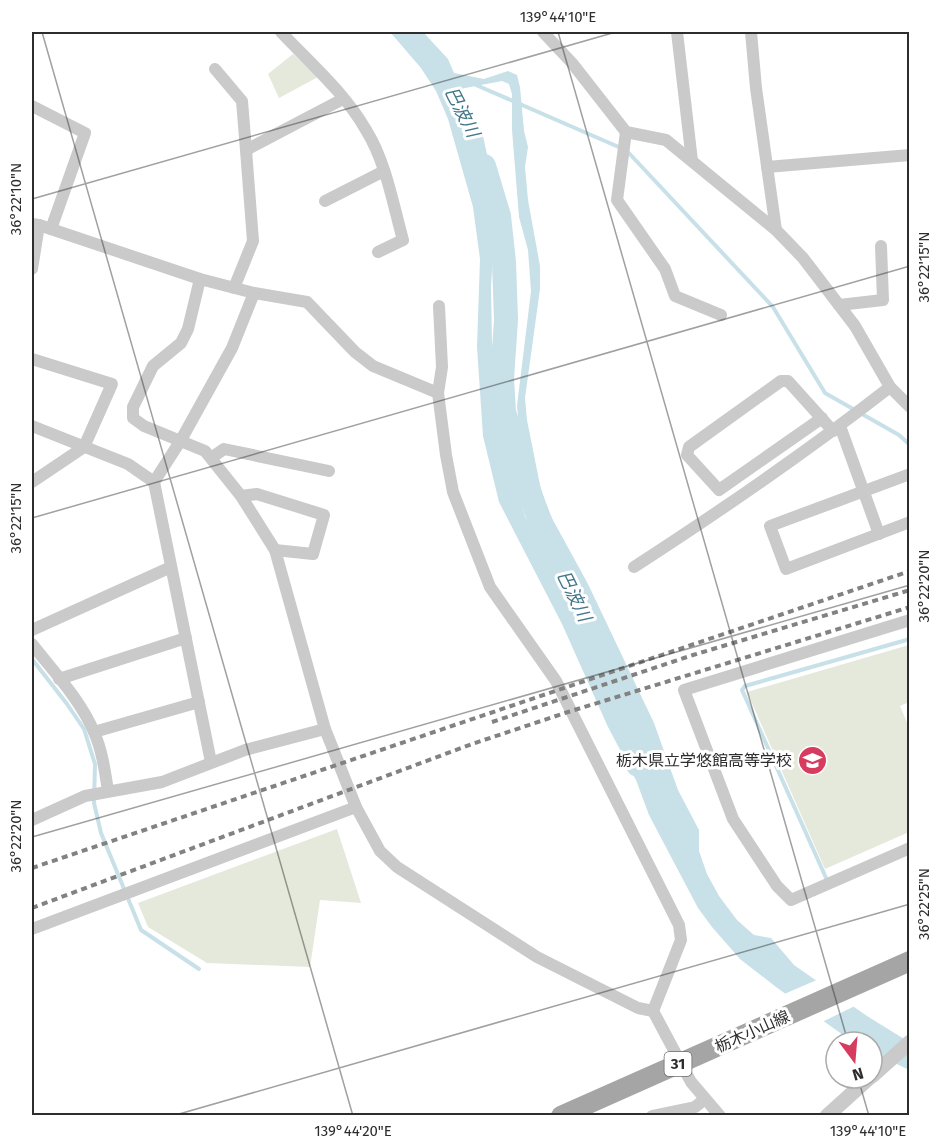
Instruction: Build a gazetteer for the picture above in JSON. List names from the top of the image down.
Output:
{
  "streets": {
    "main road": ["栃木小山線", "31"]
  },
  "water": ["巴波川"],
  "places": {
    "school or university": ["栃木県立学悠館高等学校"]
  },
  "north": "bottom",
  "coordinates": [
    "139°44'10\"E",
    "36°22'10\"N",
    "36°22'15\"N",
    "36°22'20\"N",
    "36°22'25\"N",
    "139°44'20\"E"
  ]
}
